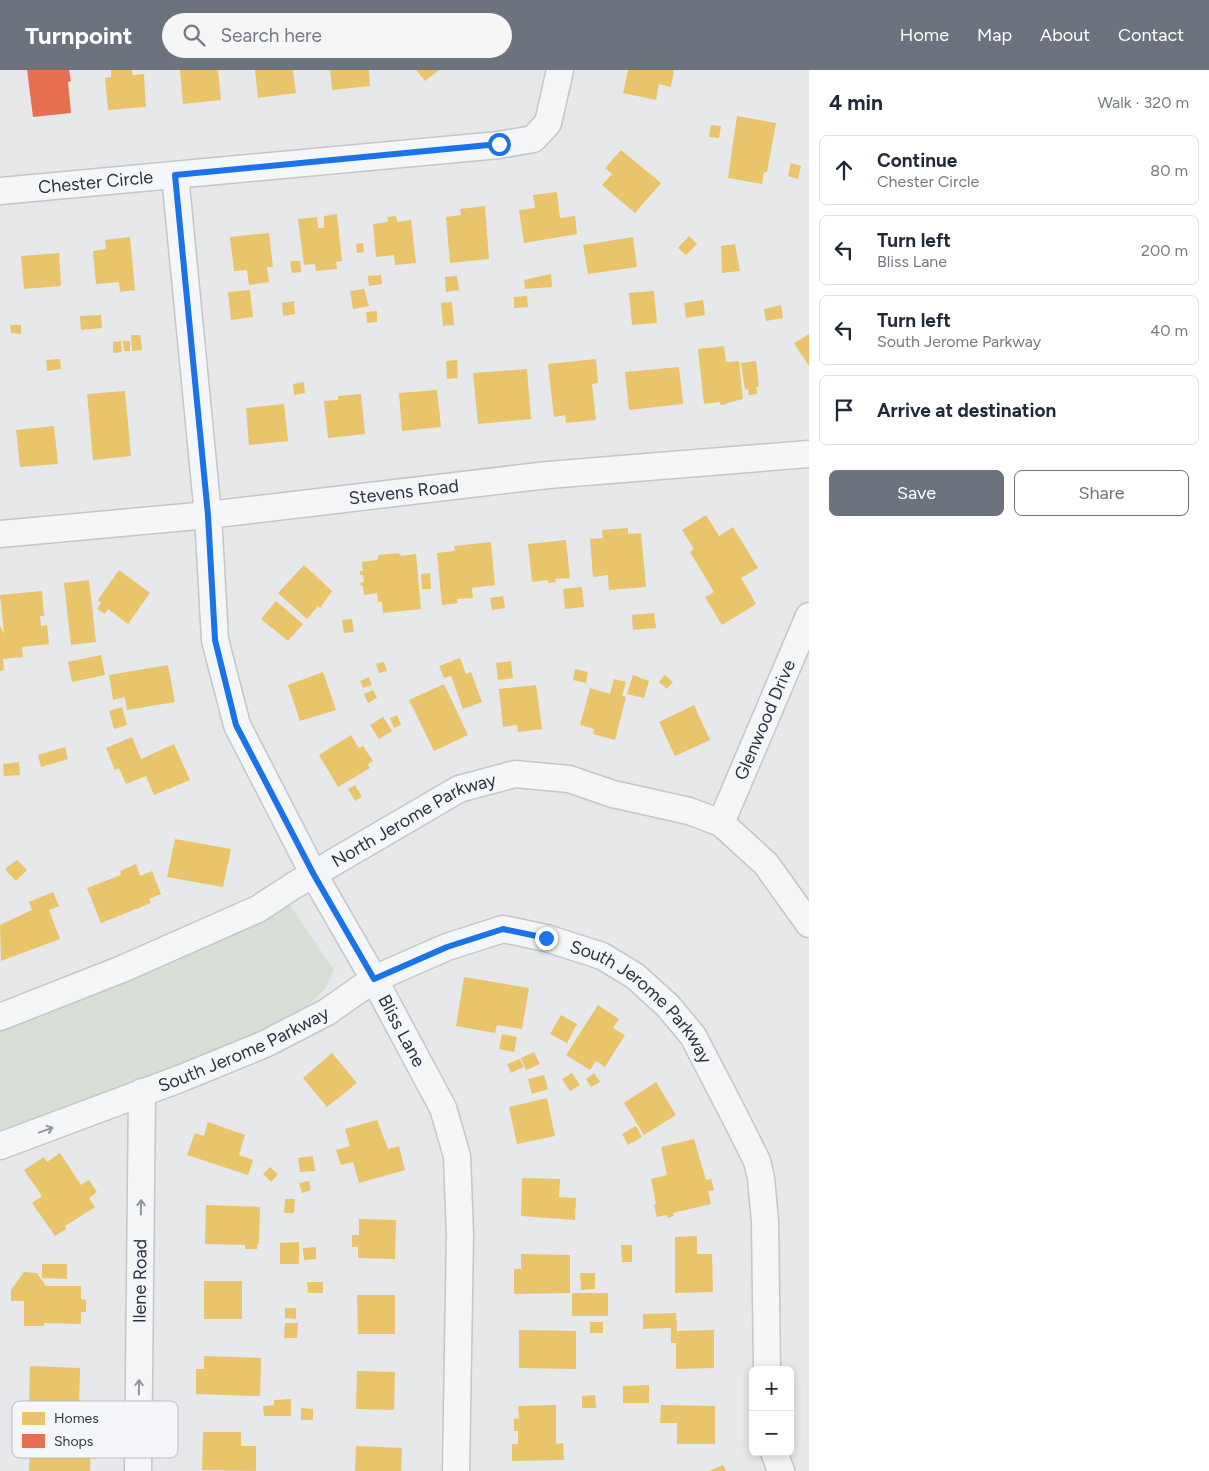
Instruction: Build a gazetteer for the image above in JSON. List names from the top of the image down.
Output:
{
  "streets": {
    "street": [
      "Chester Circle",
      "Stevens Road",
      "Glenwood Drive",
      "North Jerome Parkway",
      "South Jerome Parkway",
      "Bliss Lane",
      "Ilene Road"
    ]
  },
  "crossings": [
    ["Chester Circle", "Bliss Lane"],
    ["Stevens Road", "Bliss Lane"],
    ["Glenwood Drive", "North Jerome Parkway"],
    ["North Jerome Parkway", "Bliss Lane"],
    ["South Jerome Parkway", "Bliss Lane"],
    ["South Jerome Parkway", "Ilene Road"]
  ],
  "one_way": ["Ilene Road"],
  "legend": ["Homes", "Shops"],
  "page": {
    "header": "Turnpoint",
    "search": "Search here",
    "nav": [
      "Home",
      "Map",
      "About",
      "Contact"
    ],
    "heading": ["4 min", "Walk · 320 m"],
    "list": [
      ["Continue", "Chester Circle", "80 m"],
      ["Turn left", "Bliss Lane", "200 m"],
      ["Turn left", "South Jerome Parkway", "40 m"],
      "Arrive at destination"
    ],
    "buttons": ["Save", "Share"],
    "map_buttons": ["+", "−"]
  }
}
